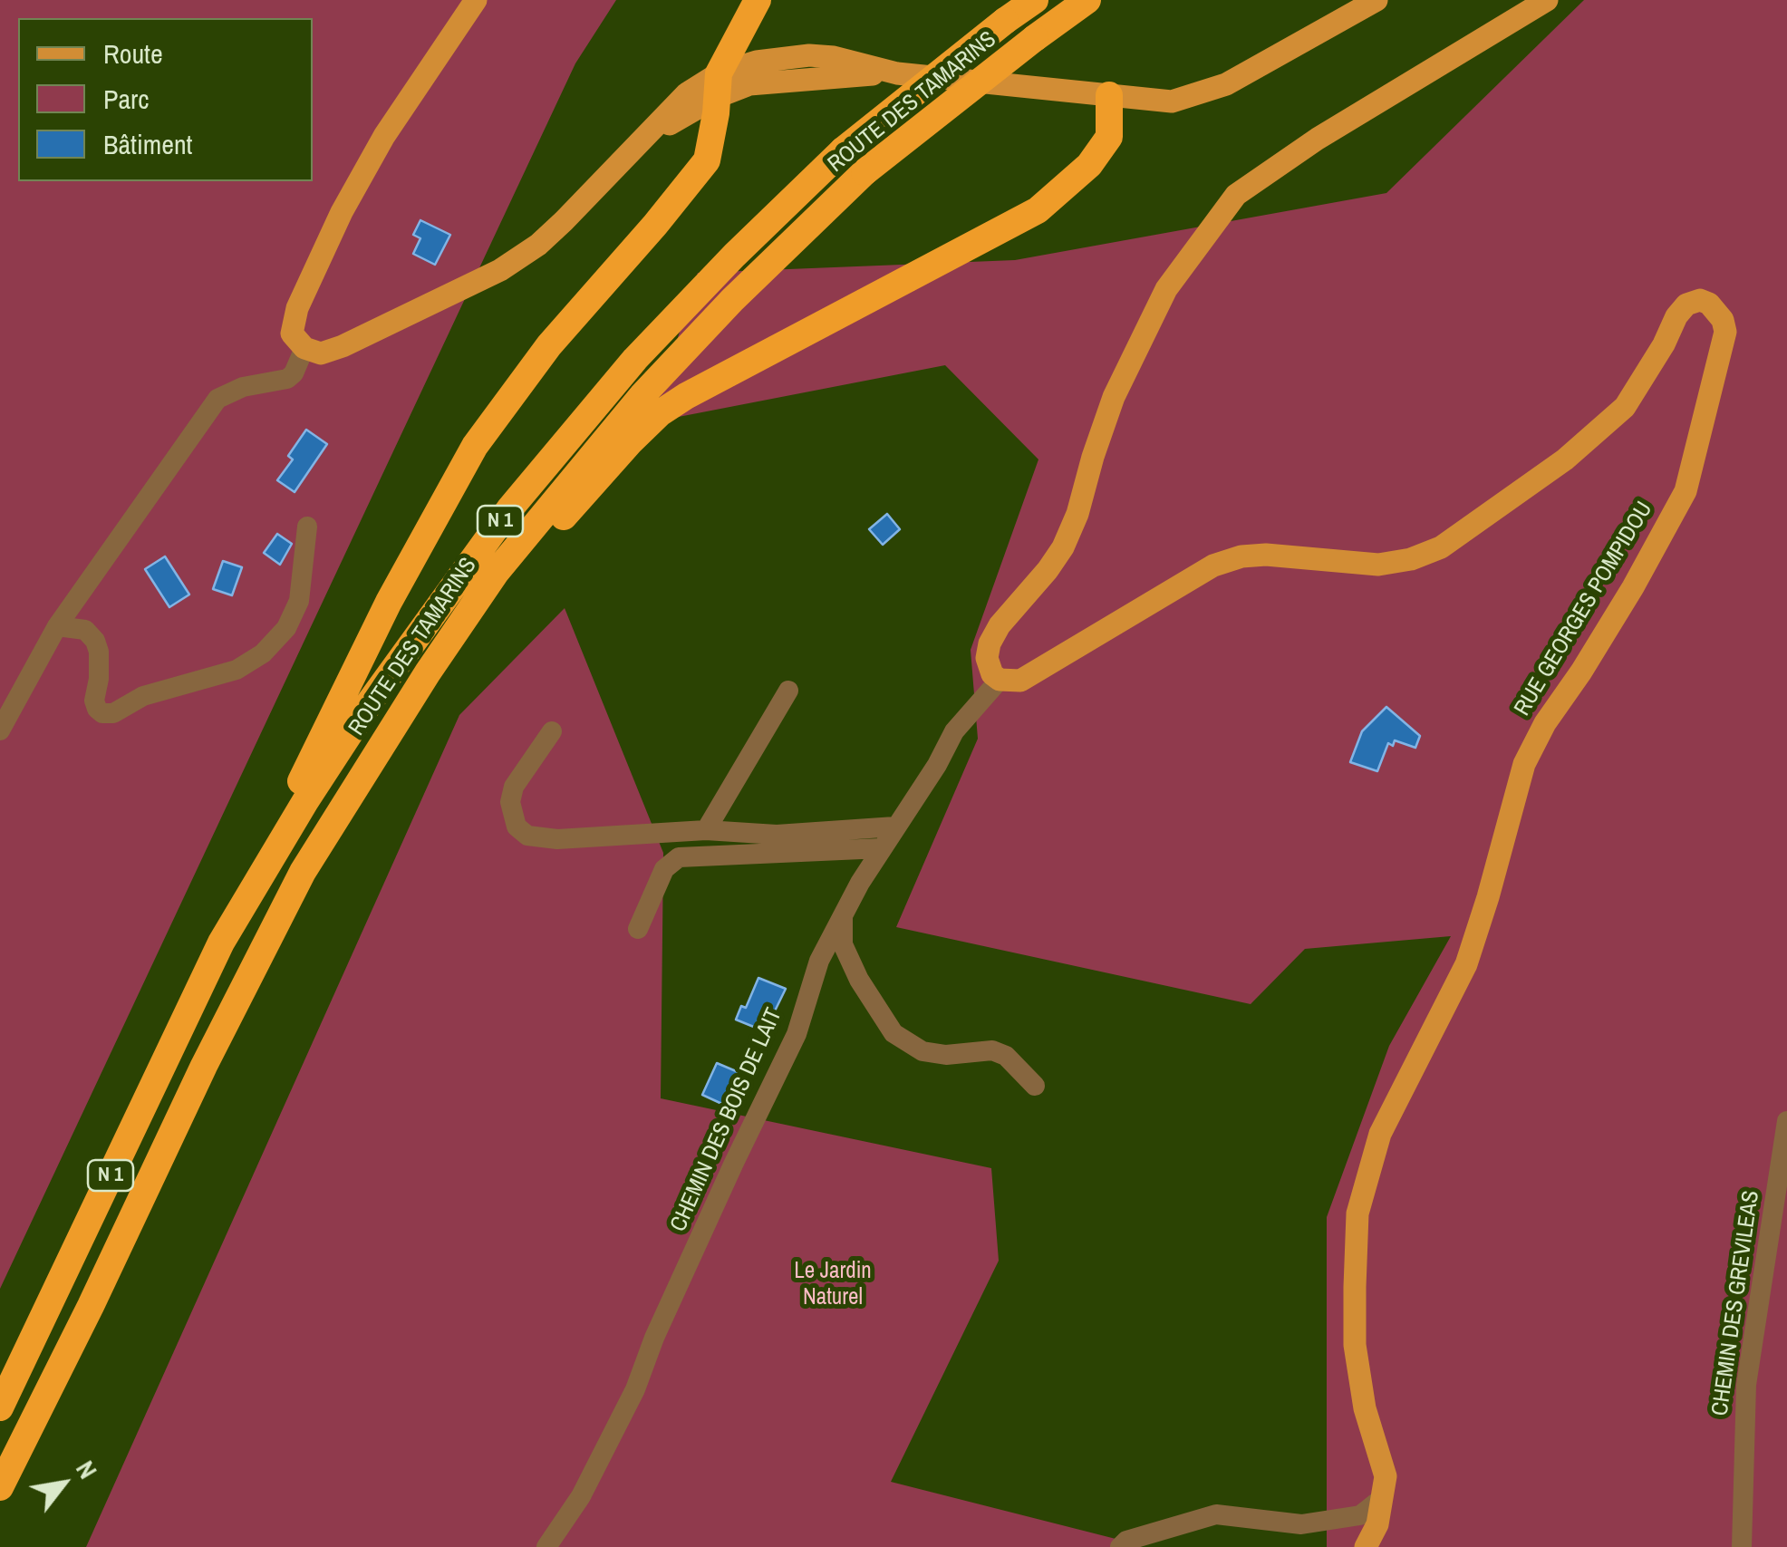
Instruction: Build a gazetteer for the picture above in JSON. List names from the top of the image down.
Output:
{
  "streets": {
    "highway": ["ROUTE DES TAMARINS", "N 1"],
    "main road": ["RUE GEORGES POMPIDOU"],
    "street": ["CHEMIN DES BOIS DE LAIT", "CHEMIN DES GREVILEAS"]
  },
  "crossings": [
    ["RUE GEORGES POMPIDOU", "CHEMIN DES BOIS DE LAIT"]
  ],
  "parks": ["Le Jardin Naturel"],
  "legend": ["Route", "Parc", "Bâtiment"],
  "north": "top right"
}
